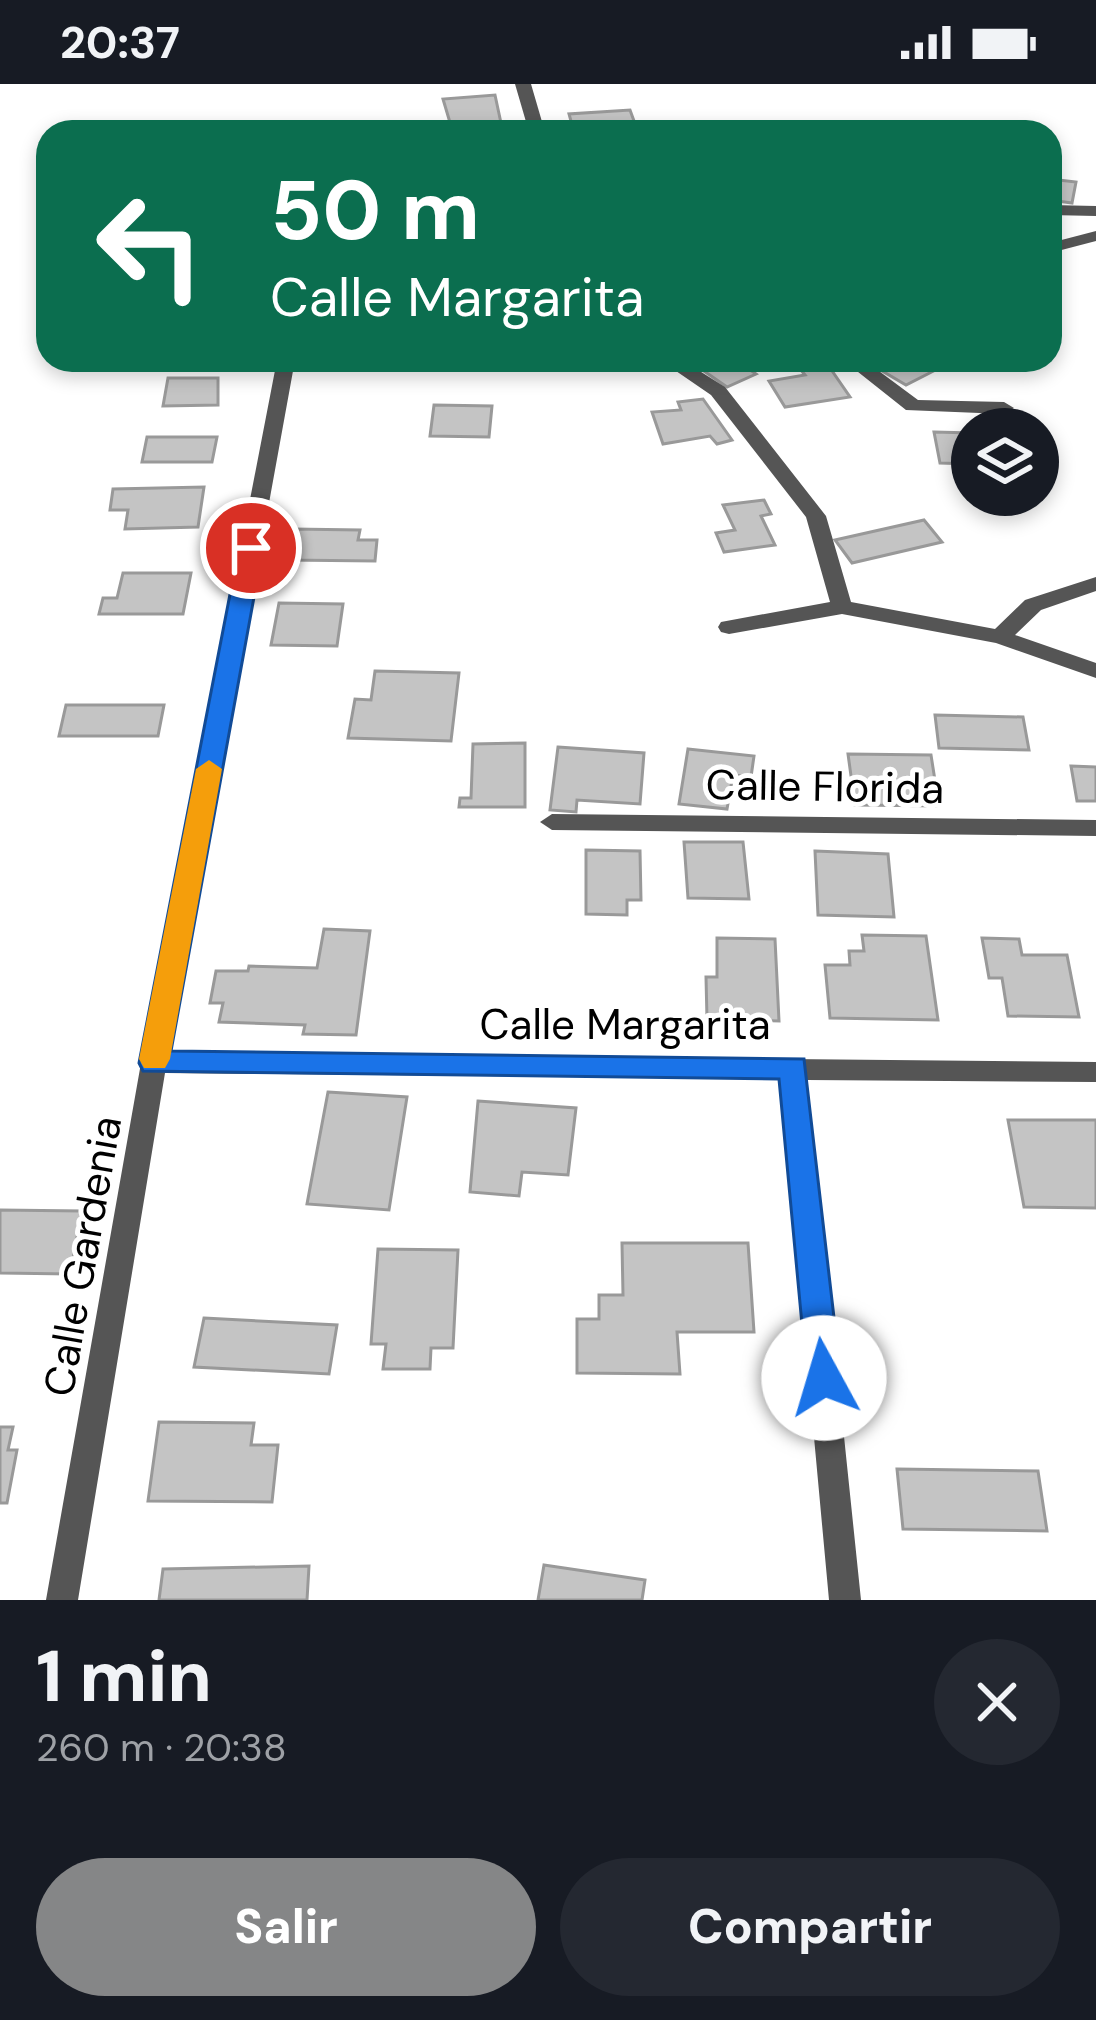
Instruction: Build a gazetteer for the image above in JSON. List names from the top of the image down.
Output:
{
  "streets": {
    "street": ["Calle Florida", "Calle Margarita", "Calle Gardenia"]
  },
  "crossings": [
    ["Calle Margarita", "Calle Gardenia"]
  ],
  "page": {
    "status": "20:37",
    "turn": ["50 m", "Calle Margarita"],
    "heading": ["1 min", "260 m · 20:38"],
    "buttons": ["Salir", "Compartir"]
  }
}
